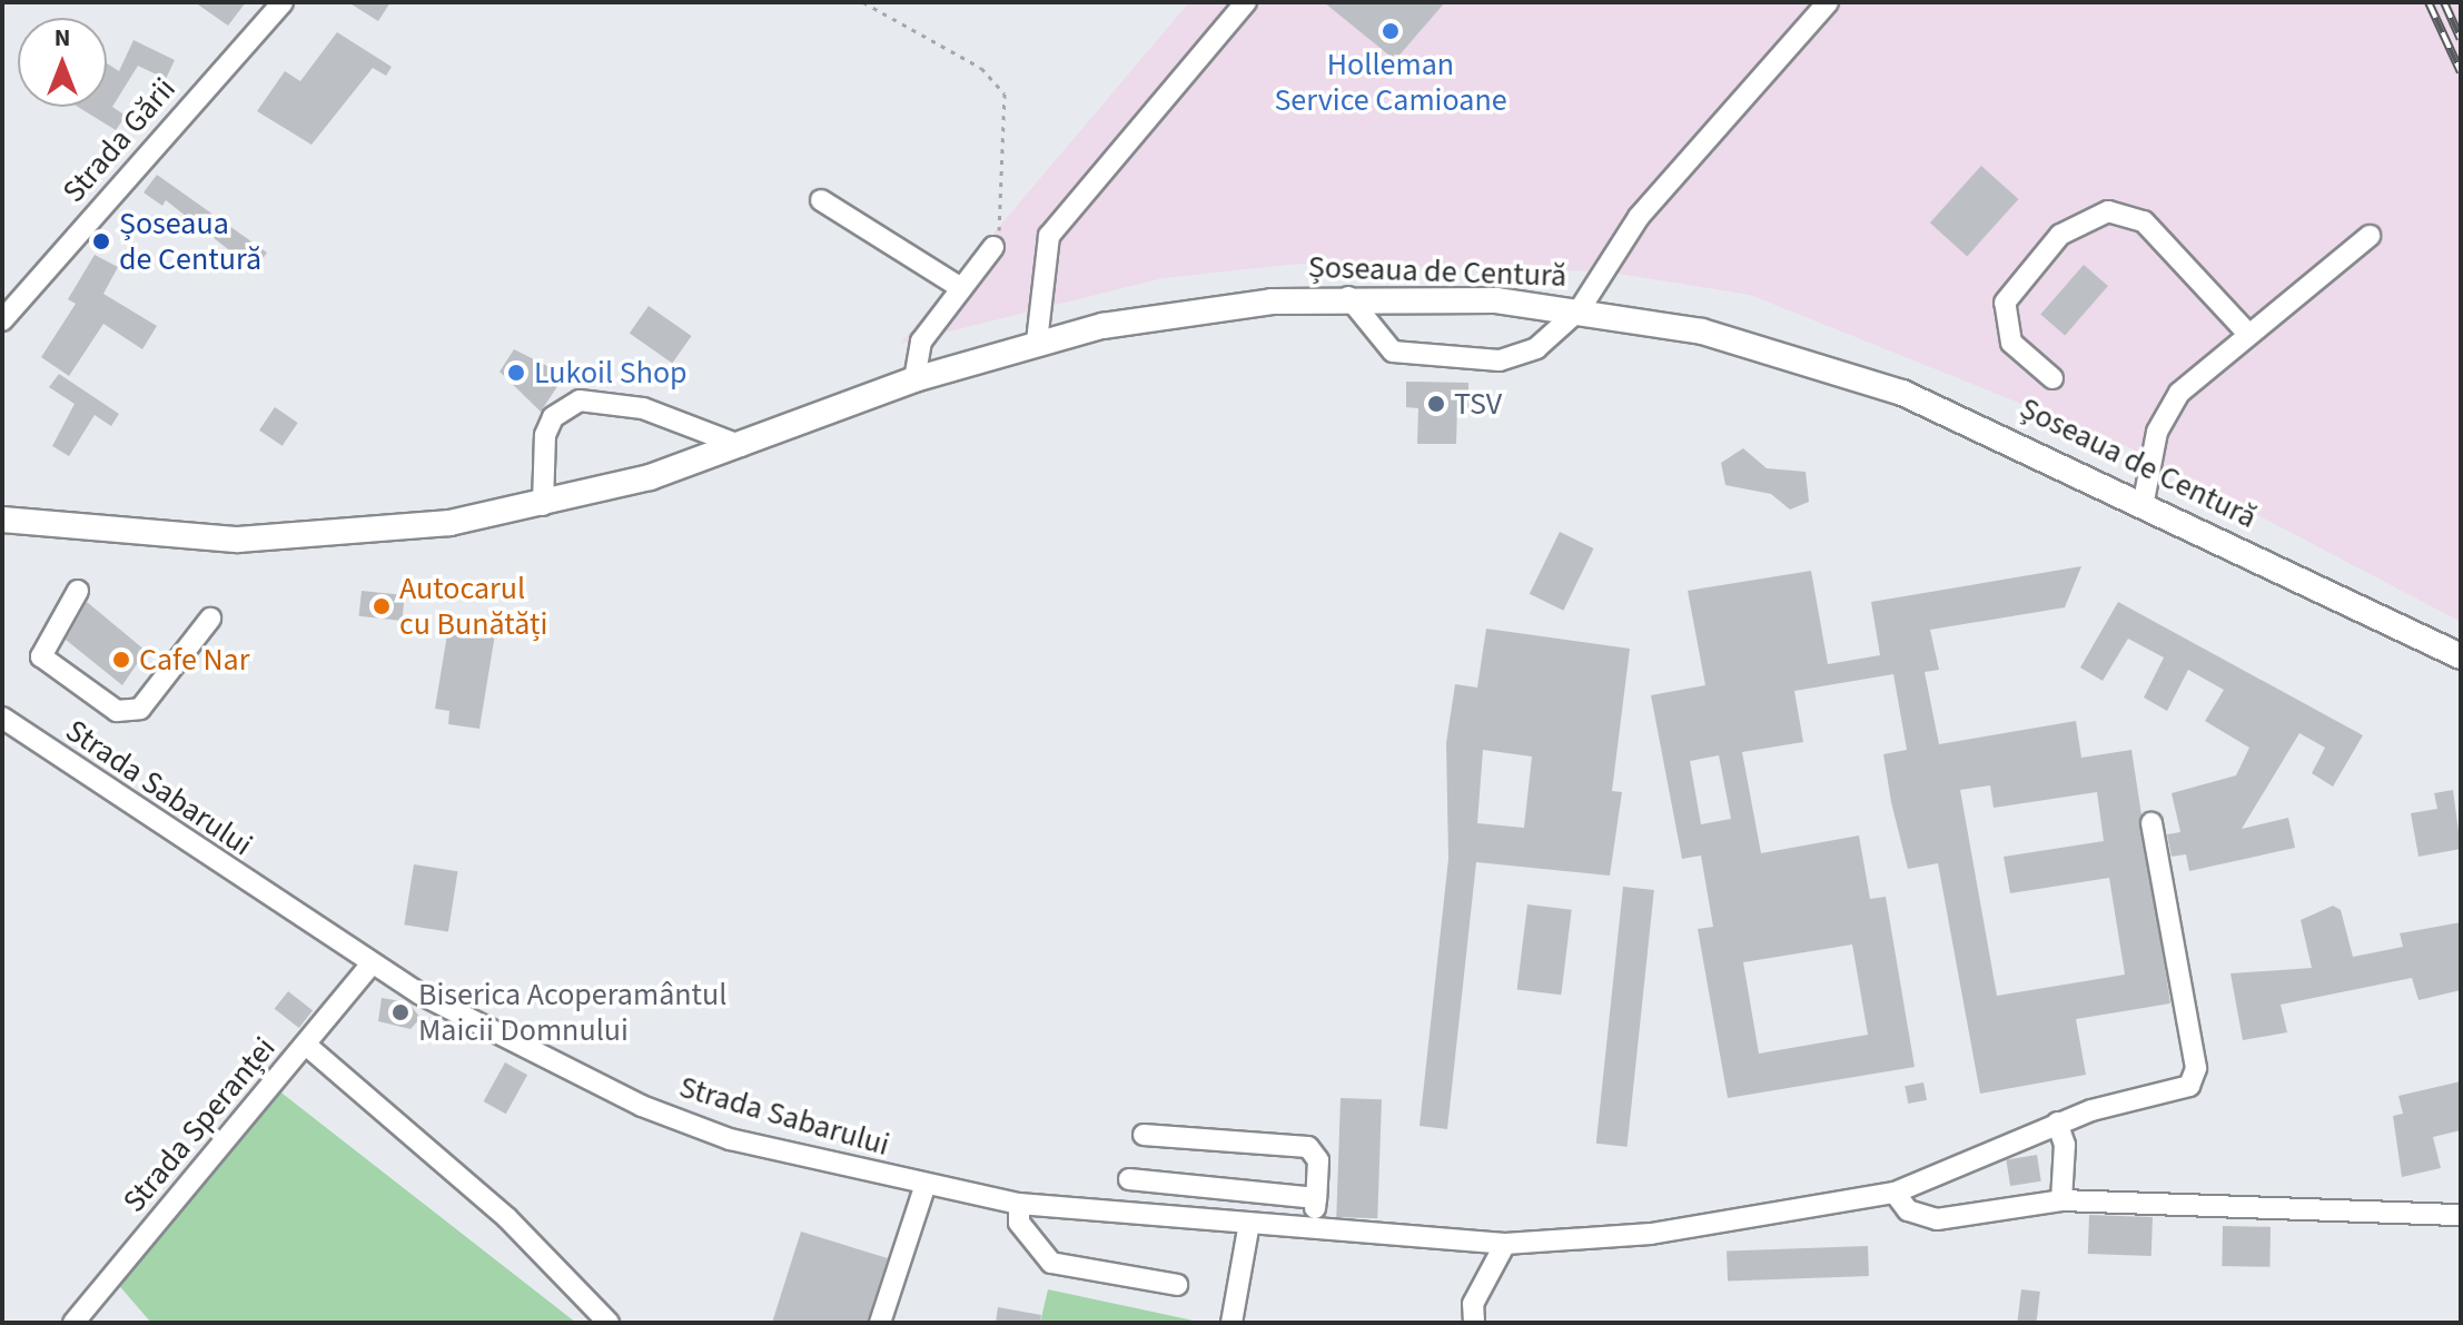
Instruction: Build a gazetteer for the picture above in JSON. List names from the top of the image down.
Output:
{
  "streets": {
    "main road": ["Șoseaua de Centură"],
    "street": ["Strada Gării", "Strada Sabarului", "Strada Speranței"]
  },
  "crossings": [
    ["Strada Sabarului", "Strada Speranței"]
  ],
  "places": [
    "Holleman Service Camioane",
    "Șoseaua de Centură",
    "Lukoil Shop",
    "TSV",
    "Autocarul cu Bunătăți",
    "Cafe Nar",
    "Biserica Acoperamântul Maicii Domnului"
  ],
  "north": "top"
}
